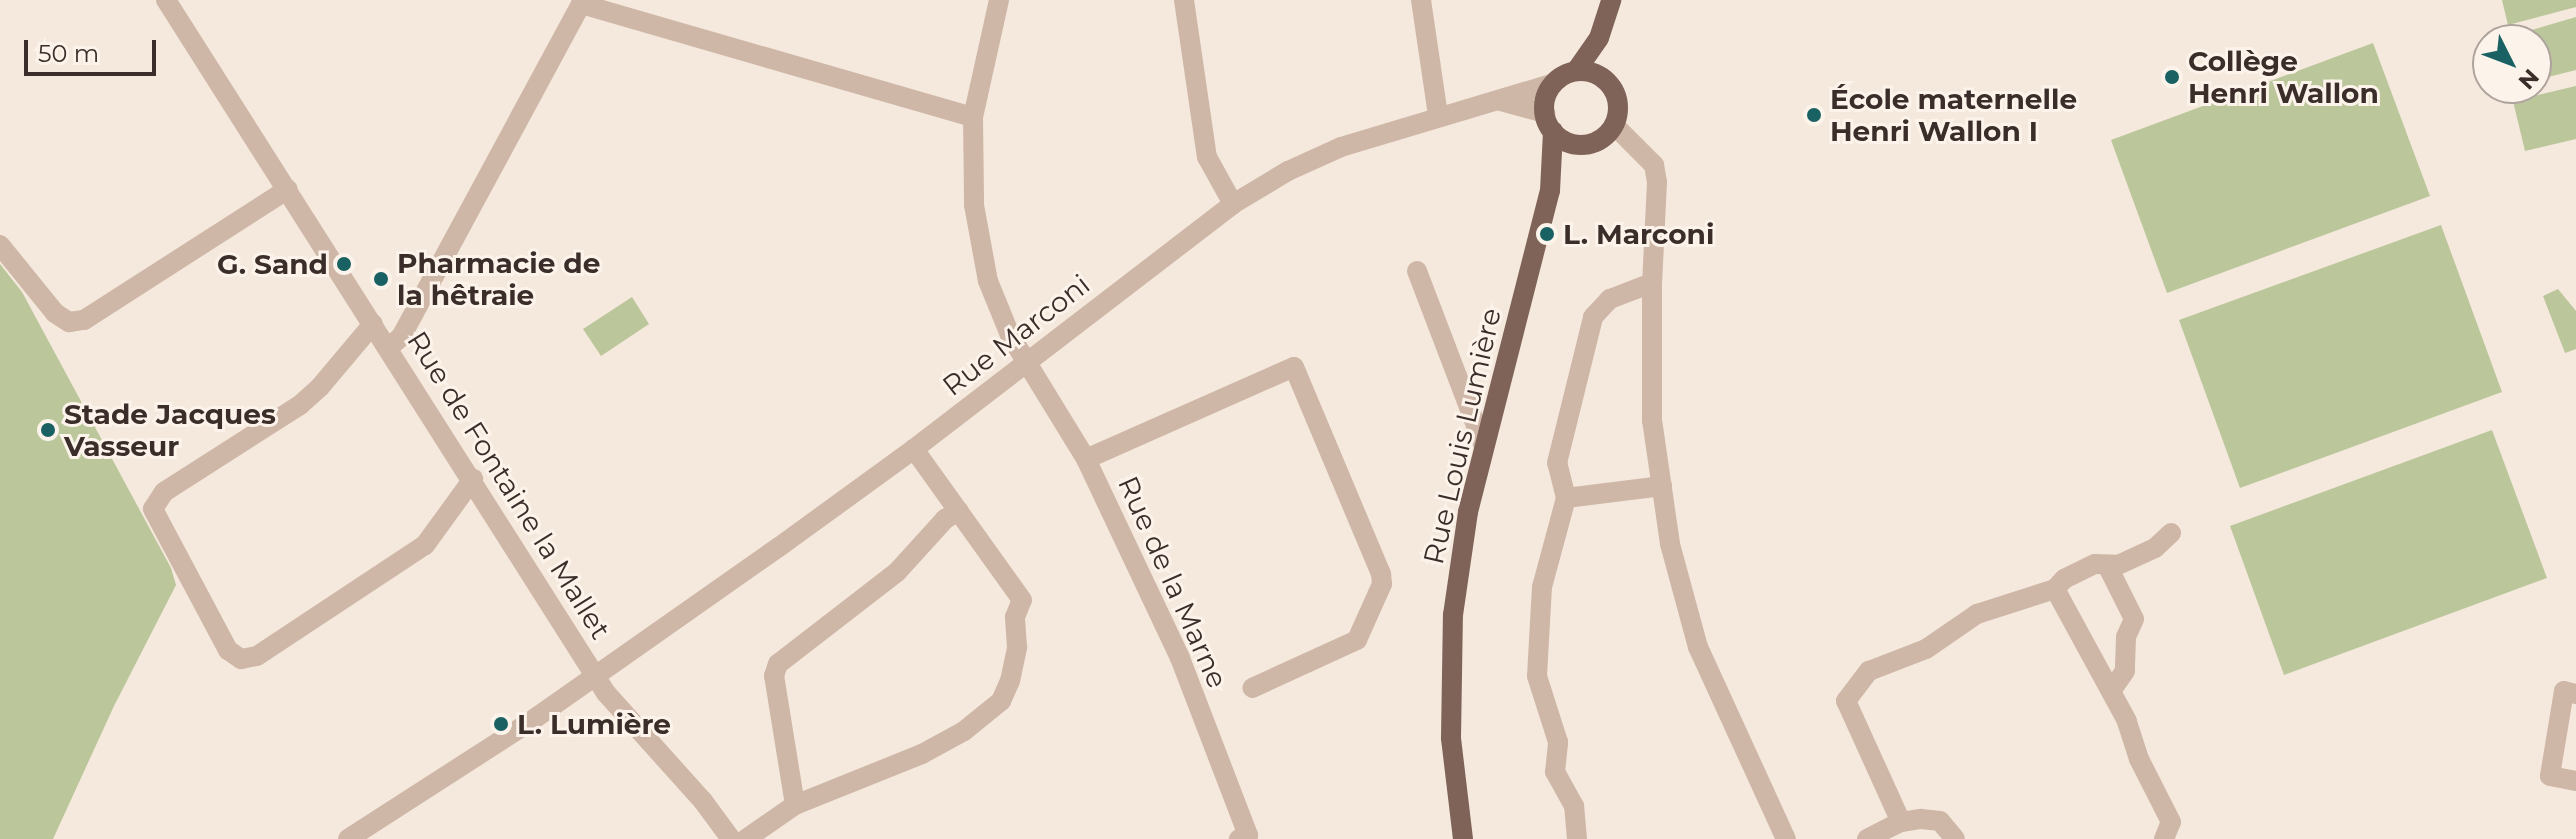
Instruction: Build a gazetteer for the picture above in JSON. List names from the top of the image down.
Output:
{
  "streets": {
    "main road": ["Rue Louis Lumière"],
    "street": ["Rue Marconi", "Rue de Fontaine la Mallet", "Rue de la Marne"]
  },
  "crossings": [
    ["Rue Marconi", "Rue Louis Lumière"],
    ["Rue Marconi", "Rue de Fontaine la Mallet"],
    ["Rue Marconi", "Rue de la Marne"]
  ],
  "places": [
    "Collège Henri Wallon",
    "École maternelle Henri Wallon I",
    "L. Marconi",
    "G. Sand",
    "Pharmacie de la hêtraie",
    "Stade Jacques Vasseur",
    "L. Lumière"
  ],
  "scale_bar": "50 m",
  "north": "bottom right"
}
